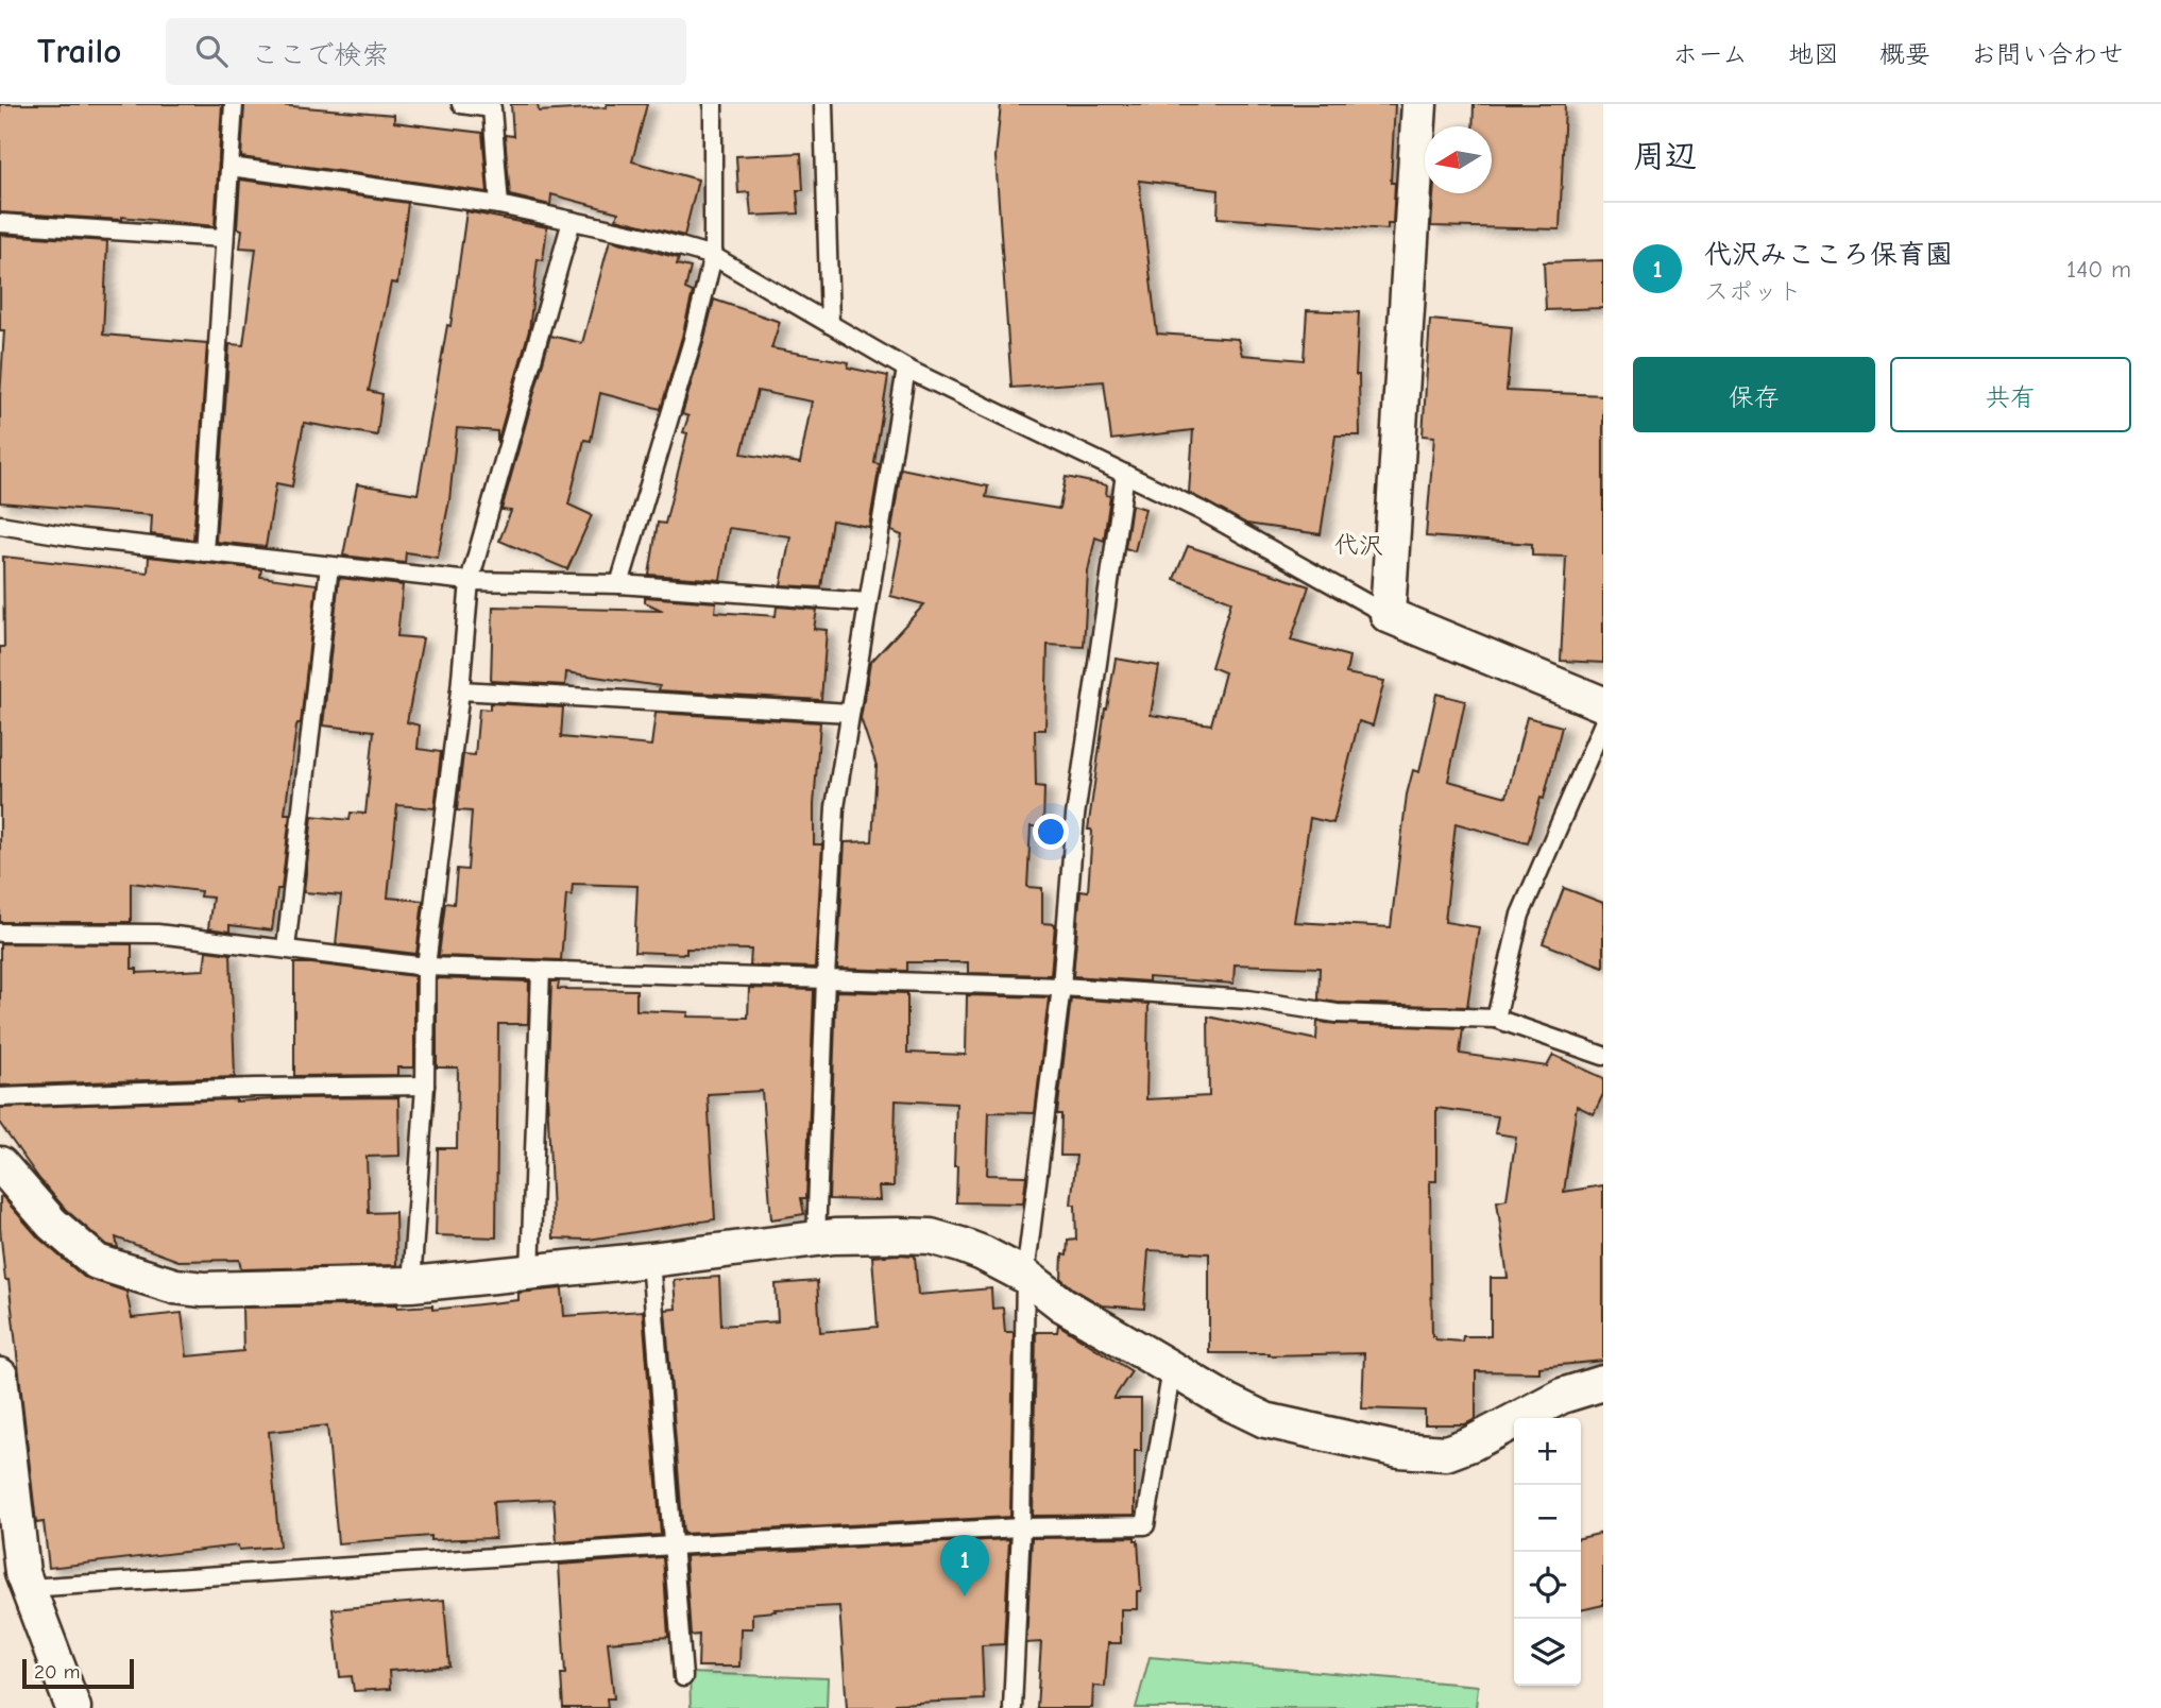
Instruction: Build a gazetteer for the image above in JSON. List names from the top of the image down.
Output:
{
  "districts": ["代沢"],
  "scale_bar": "20 m",
  "north": "left",
  "page": {
    "header": "Trailo",
    "search": "ここで検索",
    "nav": [
      "ホーム",
      "地図",
      "概要",
      "お問い合わせ"
    ],
    "heading": "周辺",
    "list": [
      {
        "mark": "1",
        "name": "代沢みこころ保育園",
        "note": "スポット",
        "value": "140 m"
      }
    ],
    "buttons": ["保存", "共有"],
    "map_buttons": ["+", "−"],
    "pins": "1",
    "scale": "20 m"
  }
}
